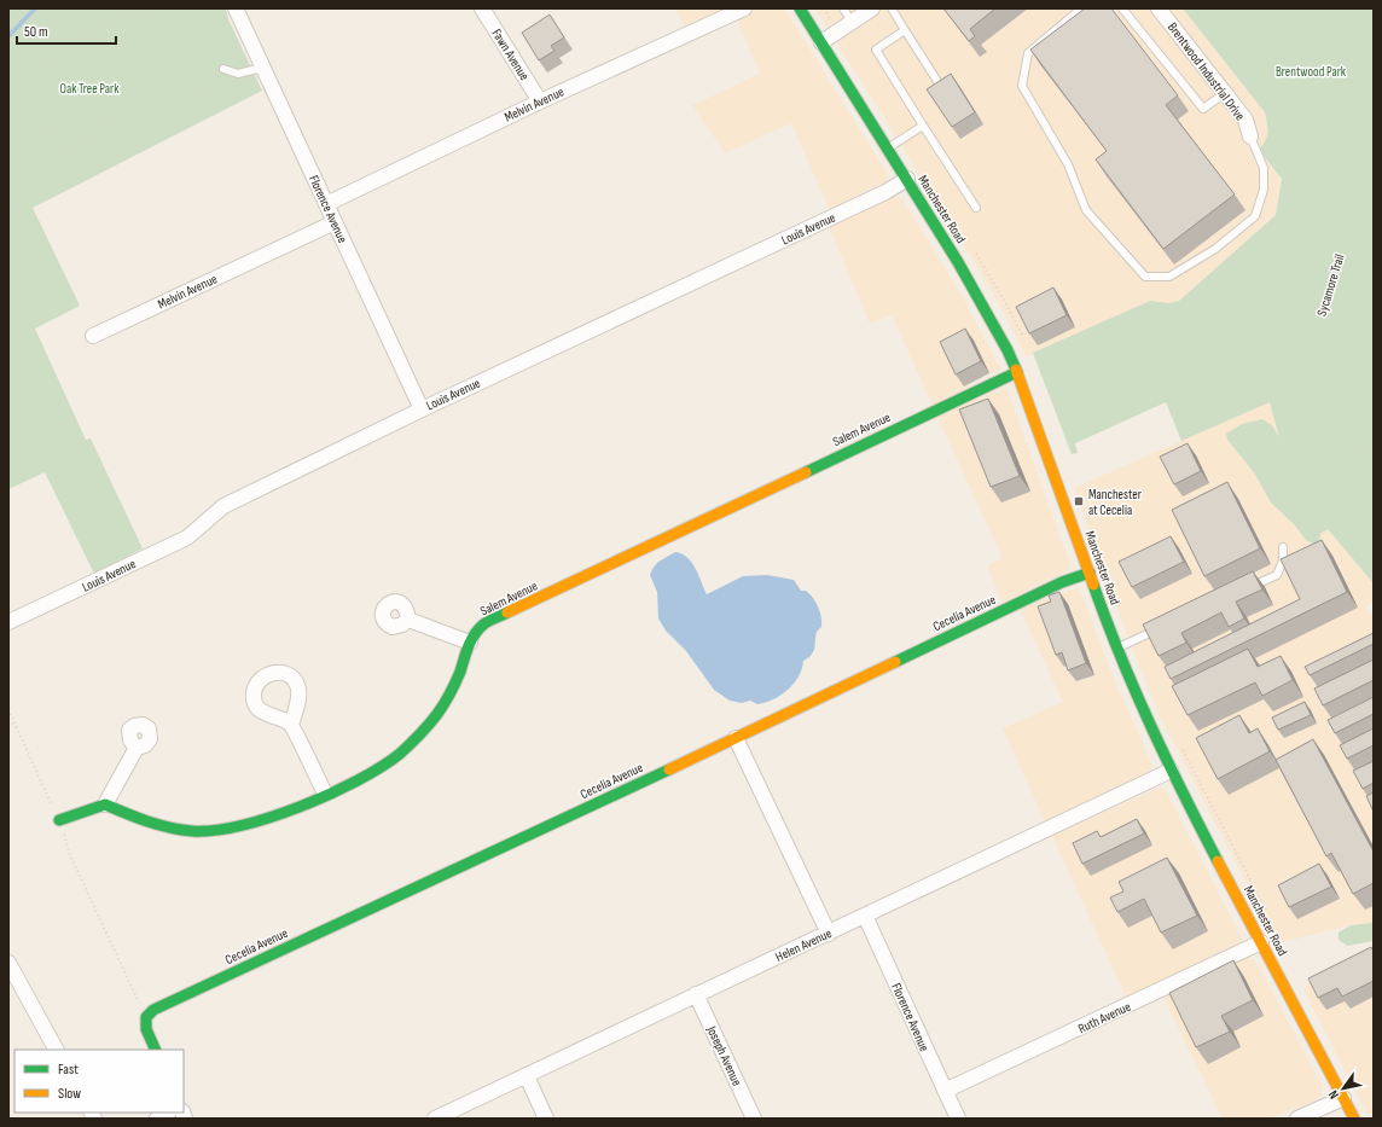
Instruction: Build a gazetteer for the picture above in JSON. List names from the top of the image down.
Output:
{
  "streets": {
    "street": [
      "Fawn Avenue",
      "Brentwood Industrial Drive",
      "Melvin Avenue",
      "Florence Avenue",
      "Manchester Road",
      "Louis Avenue",
      "Salem Avenue",
      "Cecelia Avenue",
      "Helen Avenue",
      "Ruth Avenue",
      "Joseph Avenue"
    ],
    "path": ["Sycamore Trail"]
  },
  "crossings": [
    ["Fawn Avenue", "Melvin Avenue"],
    ["Melvin Avenue", "Florence Avenue"],
    ["Florence Avenue", "Louis Avenue"],
    ["Florence Avenue", "Helen Avenue"],
    ["Florence Avenue", "Ruth Avenue"],
    ["Manchester Road", "Louis Avenue"],
    ["Manchester Road", "Salem Avenue"],
    ["Manchester Road", "Cecelia Avenue"],
    ["Manchester Road", "Helen Avenue"],
    ["Manchester Road", "Ruth Avenue"],
    ["Helen Avenue", "Joseph Avenue"]
  ],
  "parks": ["Brentwood Park", "Oak Tree Park"],
  "places": {
    "transit": ["Manchester at Cecelia"]
  },
  "legend": ["Fast", "Slow"],
  "scale_bar": "50 m",
  "north": "bottom left"
}
